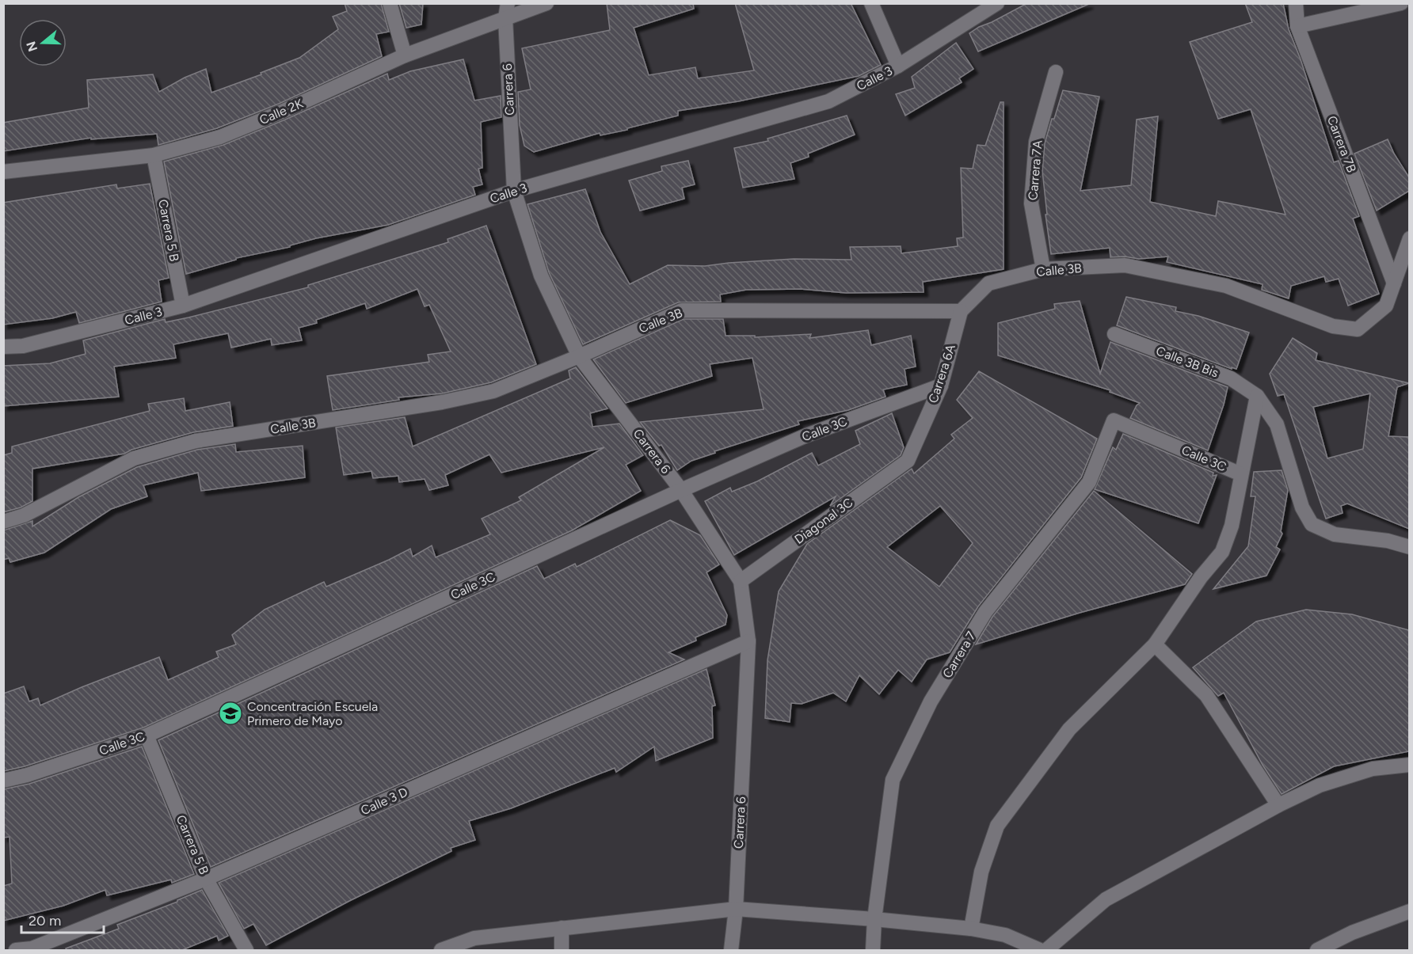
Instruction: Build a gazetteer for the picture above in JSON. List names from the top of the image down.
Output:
{
  "streets": {
    "street": [
      "Calle 3",
      "Carrera 6",
      "Calle 2K",
      "Carrera 7B",
      "Carrera 7A",
      "Carrera 5 B",
      "Calle 3B",
      "Calle 3B Bis",
      "Carrera 6A",
      "Calle 3C",
      "Diagonal 3C",
      "Carrera 7",
      "Calle 3 D"
    ]
  },
  "crossings": [
    ["Calle 3", "Carrera 6"],
    ["Calle 3", "Carrera 5 B"],
    ["Carrera 6", "Calle 2K"],
    ["Carrera 6", "Calle 3B"],
    ["Carrera 6", "Calle 3C"],
    ["Carrera 6", "Diagonal 3C"],
    ["Carrera 6", "Calle 3 D"],
    ["Calle 2K", "Carrera 5 B"],
    ["Carrera 7B", "Calle 3B"],
    ["Carrera 7A", "Calle 3B"],
    ["Carrera 5 B", "Calle 3C"],
    ["Carrera 5 B", "Calle 3 D"],
    ["Calle 3B", "Carrera 6A"],
    ["Carrera 6A", "Calle 3C"],
    ["Carrera 6A", "Diagonal 3C"],
    ["Calle 3C", "Carrera 7"]
  ],
  "places": {
    "school or university": ["Concentración Escuela Primero de Mayo"]
  },
  "scale_bar": "20 m",
  "north": "left"
}
